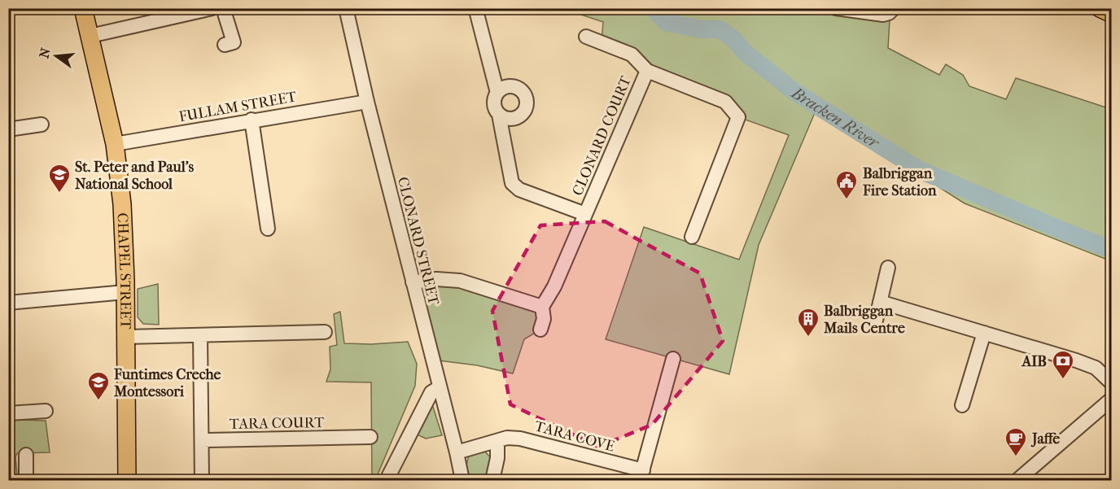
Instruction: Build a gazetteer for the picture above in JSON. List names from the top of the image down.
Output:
{
  "streets": {
    "main road": ["CHAPEL STREET"],
    "street": [
      "FULLAM STREET",
      "CLONARD COURT",
      "CLONARD STREET",
      "TARA COURT",
      "TARA COVE"
    ]
  },
  "crossings": [
    ["FULLAM STREET", "CLONARD STREET"],
    ["FULLAM STREET", "CHAPEL STREET"],
    ["CLONARD STREET", "TARA COVE"]
  ],
  "water": ["Bracken River"],
  "places": {
    "school or university": ["St. Peter and Paul's National School", "Funtimes Creche Montessori"],
    "public building": ["Balbriggan Fire Station"],
    "building": ["Balbriggan Mails Centre"],
    "bank": ["AIB"],
    "cafe": ["Jaffe"]
  },
  "north": "left"
}
